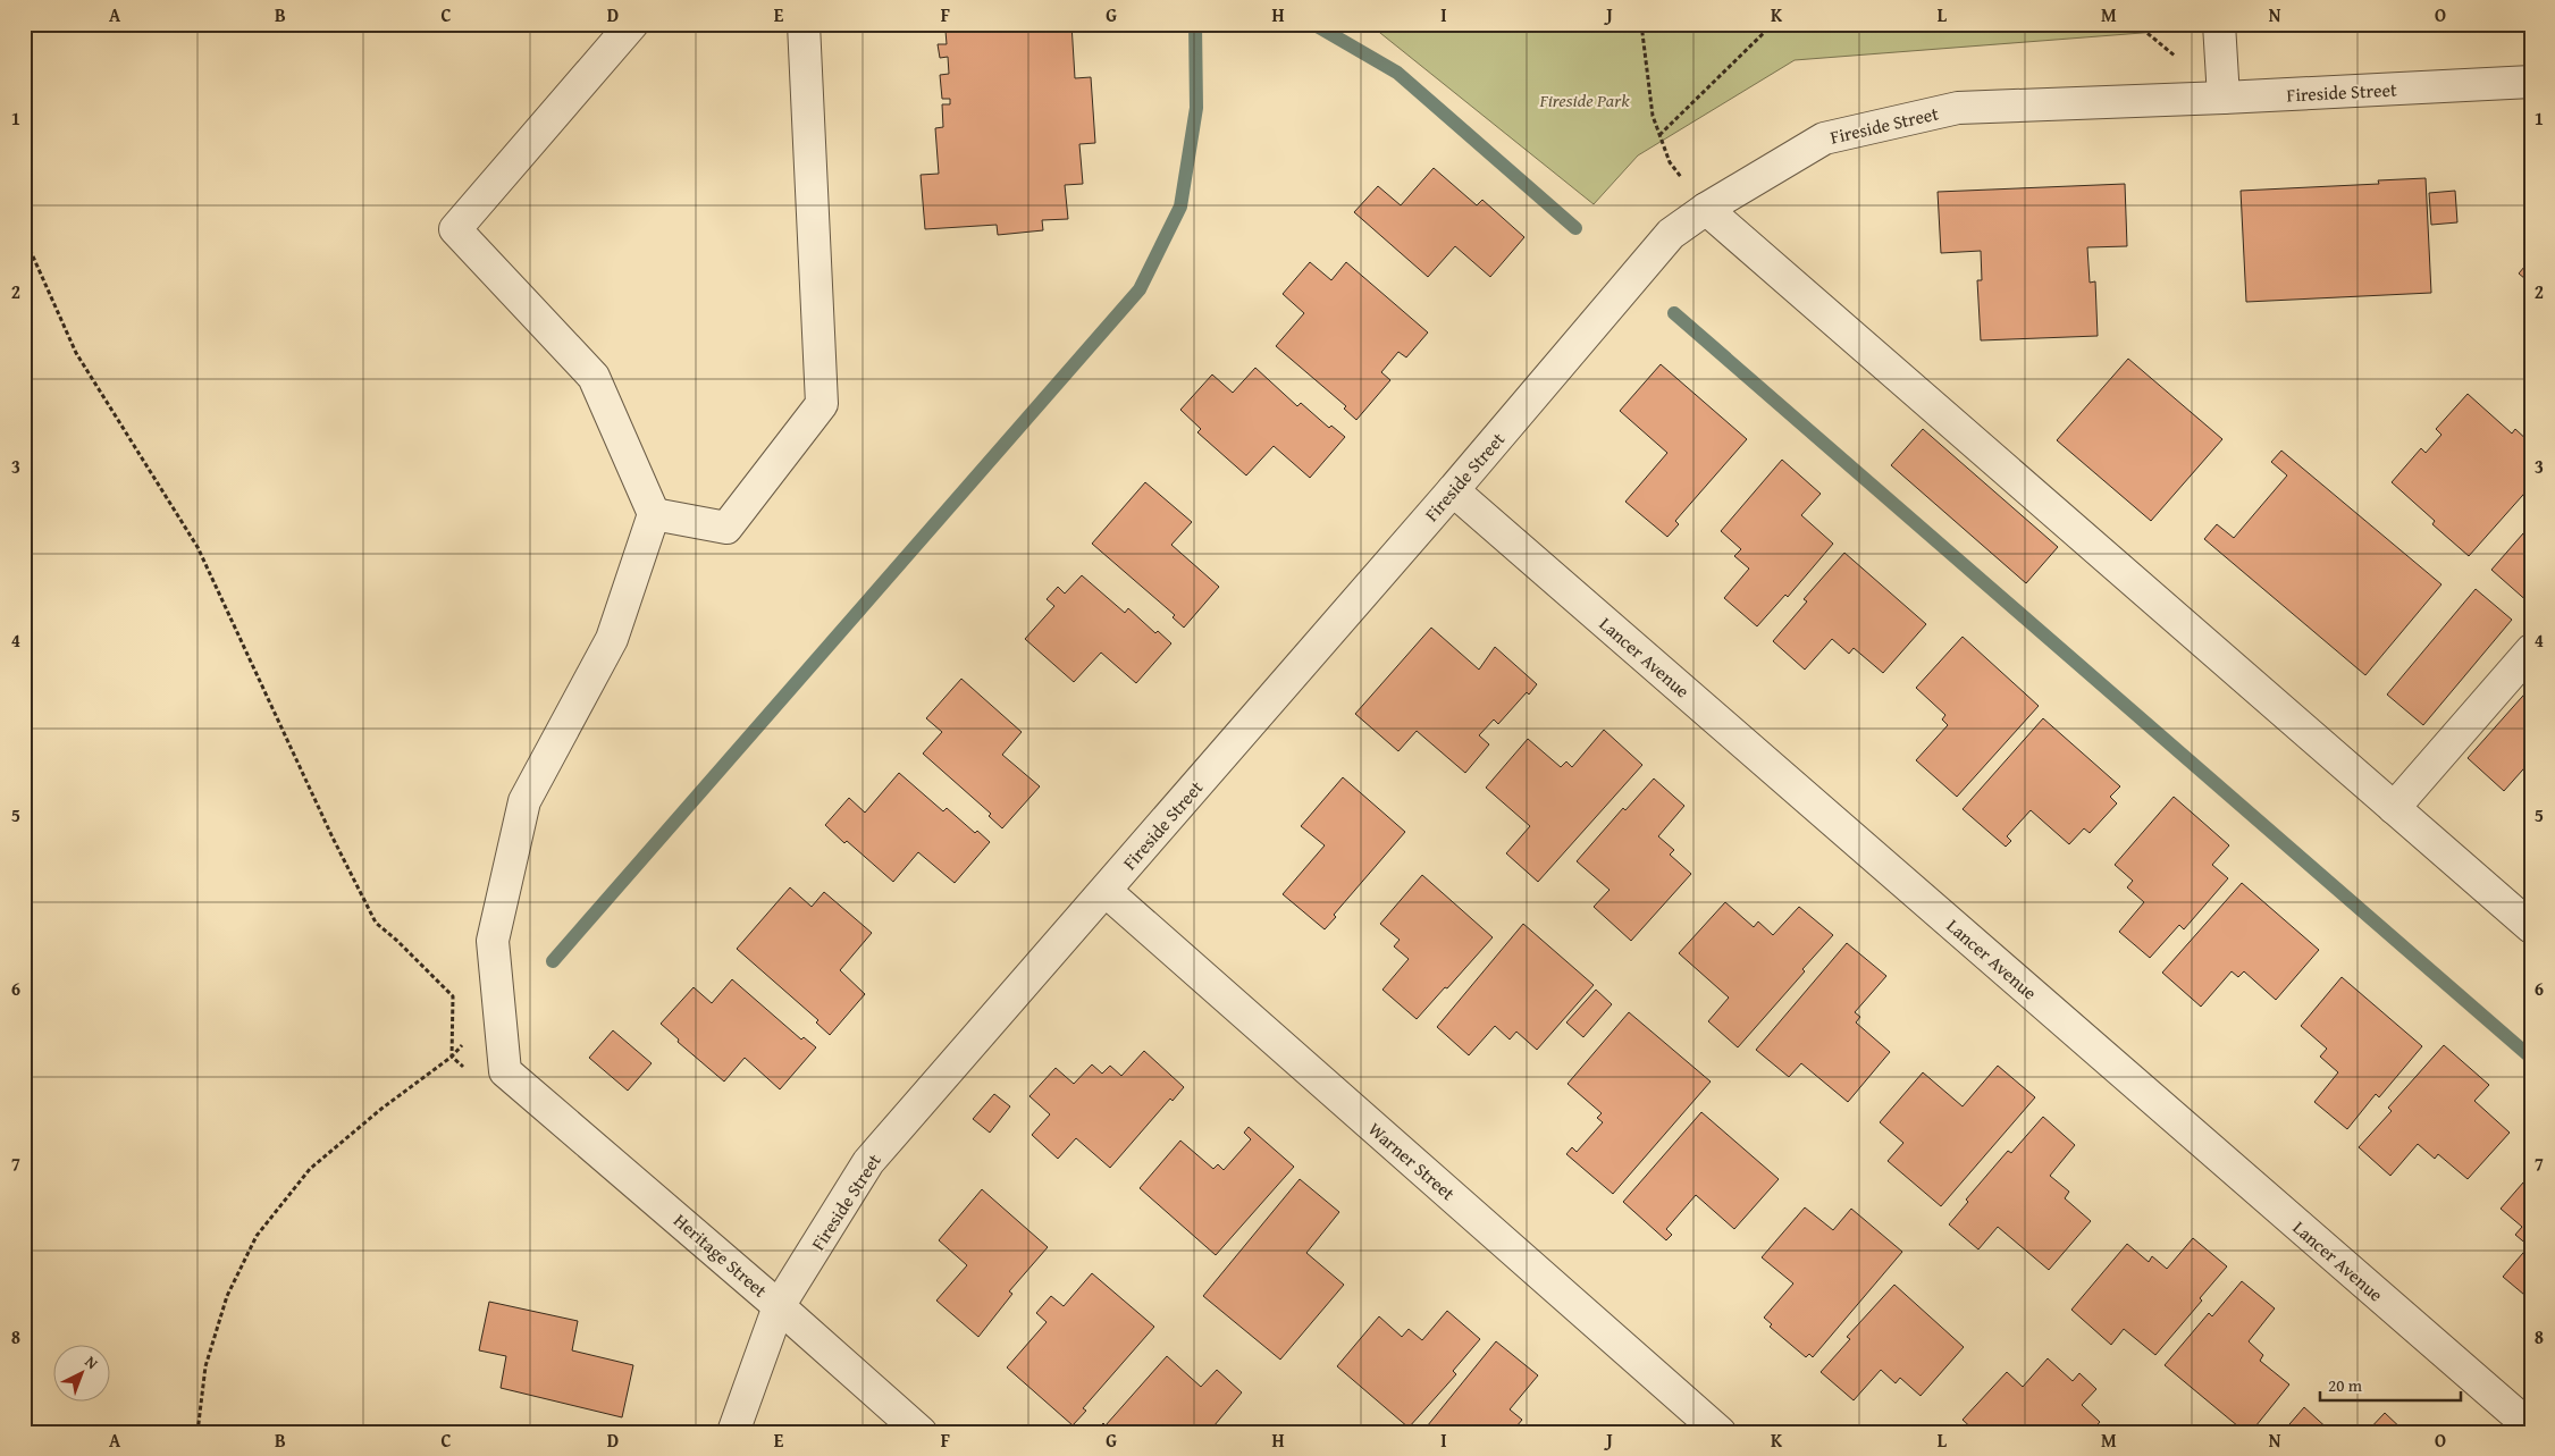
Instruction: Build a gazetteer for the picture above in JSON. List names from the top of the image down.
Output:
{
  "streets": {
    "street": [
      "Fireside Street",
      "Lancer Avenue",
      "Warner Street",
      "Heritage Street"
    ]
  },
  "crossings": [
    ["Fireside Street", "Lancer Avenue"],
    ["Fireside Street", "Warner Street"],
    ["Fireside Street", "Heritage Street"]
  ],
  "parks": ["Fireside Park"],
  "scale_bar": "20 m",
  "north": "top right",
  "grid": {
    "columns": [
      "A",
      "B",
      "C",
      "D",
      "E",
      "F",
      "G",
      "H",
      "I",
      "J",
      "K",
      "L",
      "M",
      "N",
      "O"
    ],
    "rows": [
      "1",
      "2",
      "3",
      "4",
      "5",
      "6",
      "7",
      "8"
    ]
  }
}
